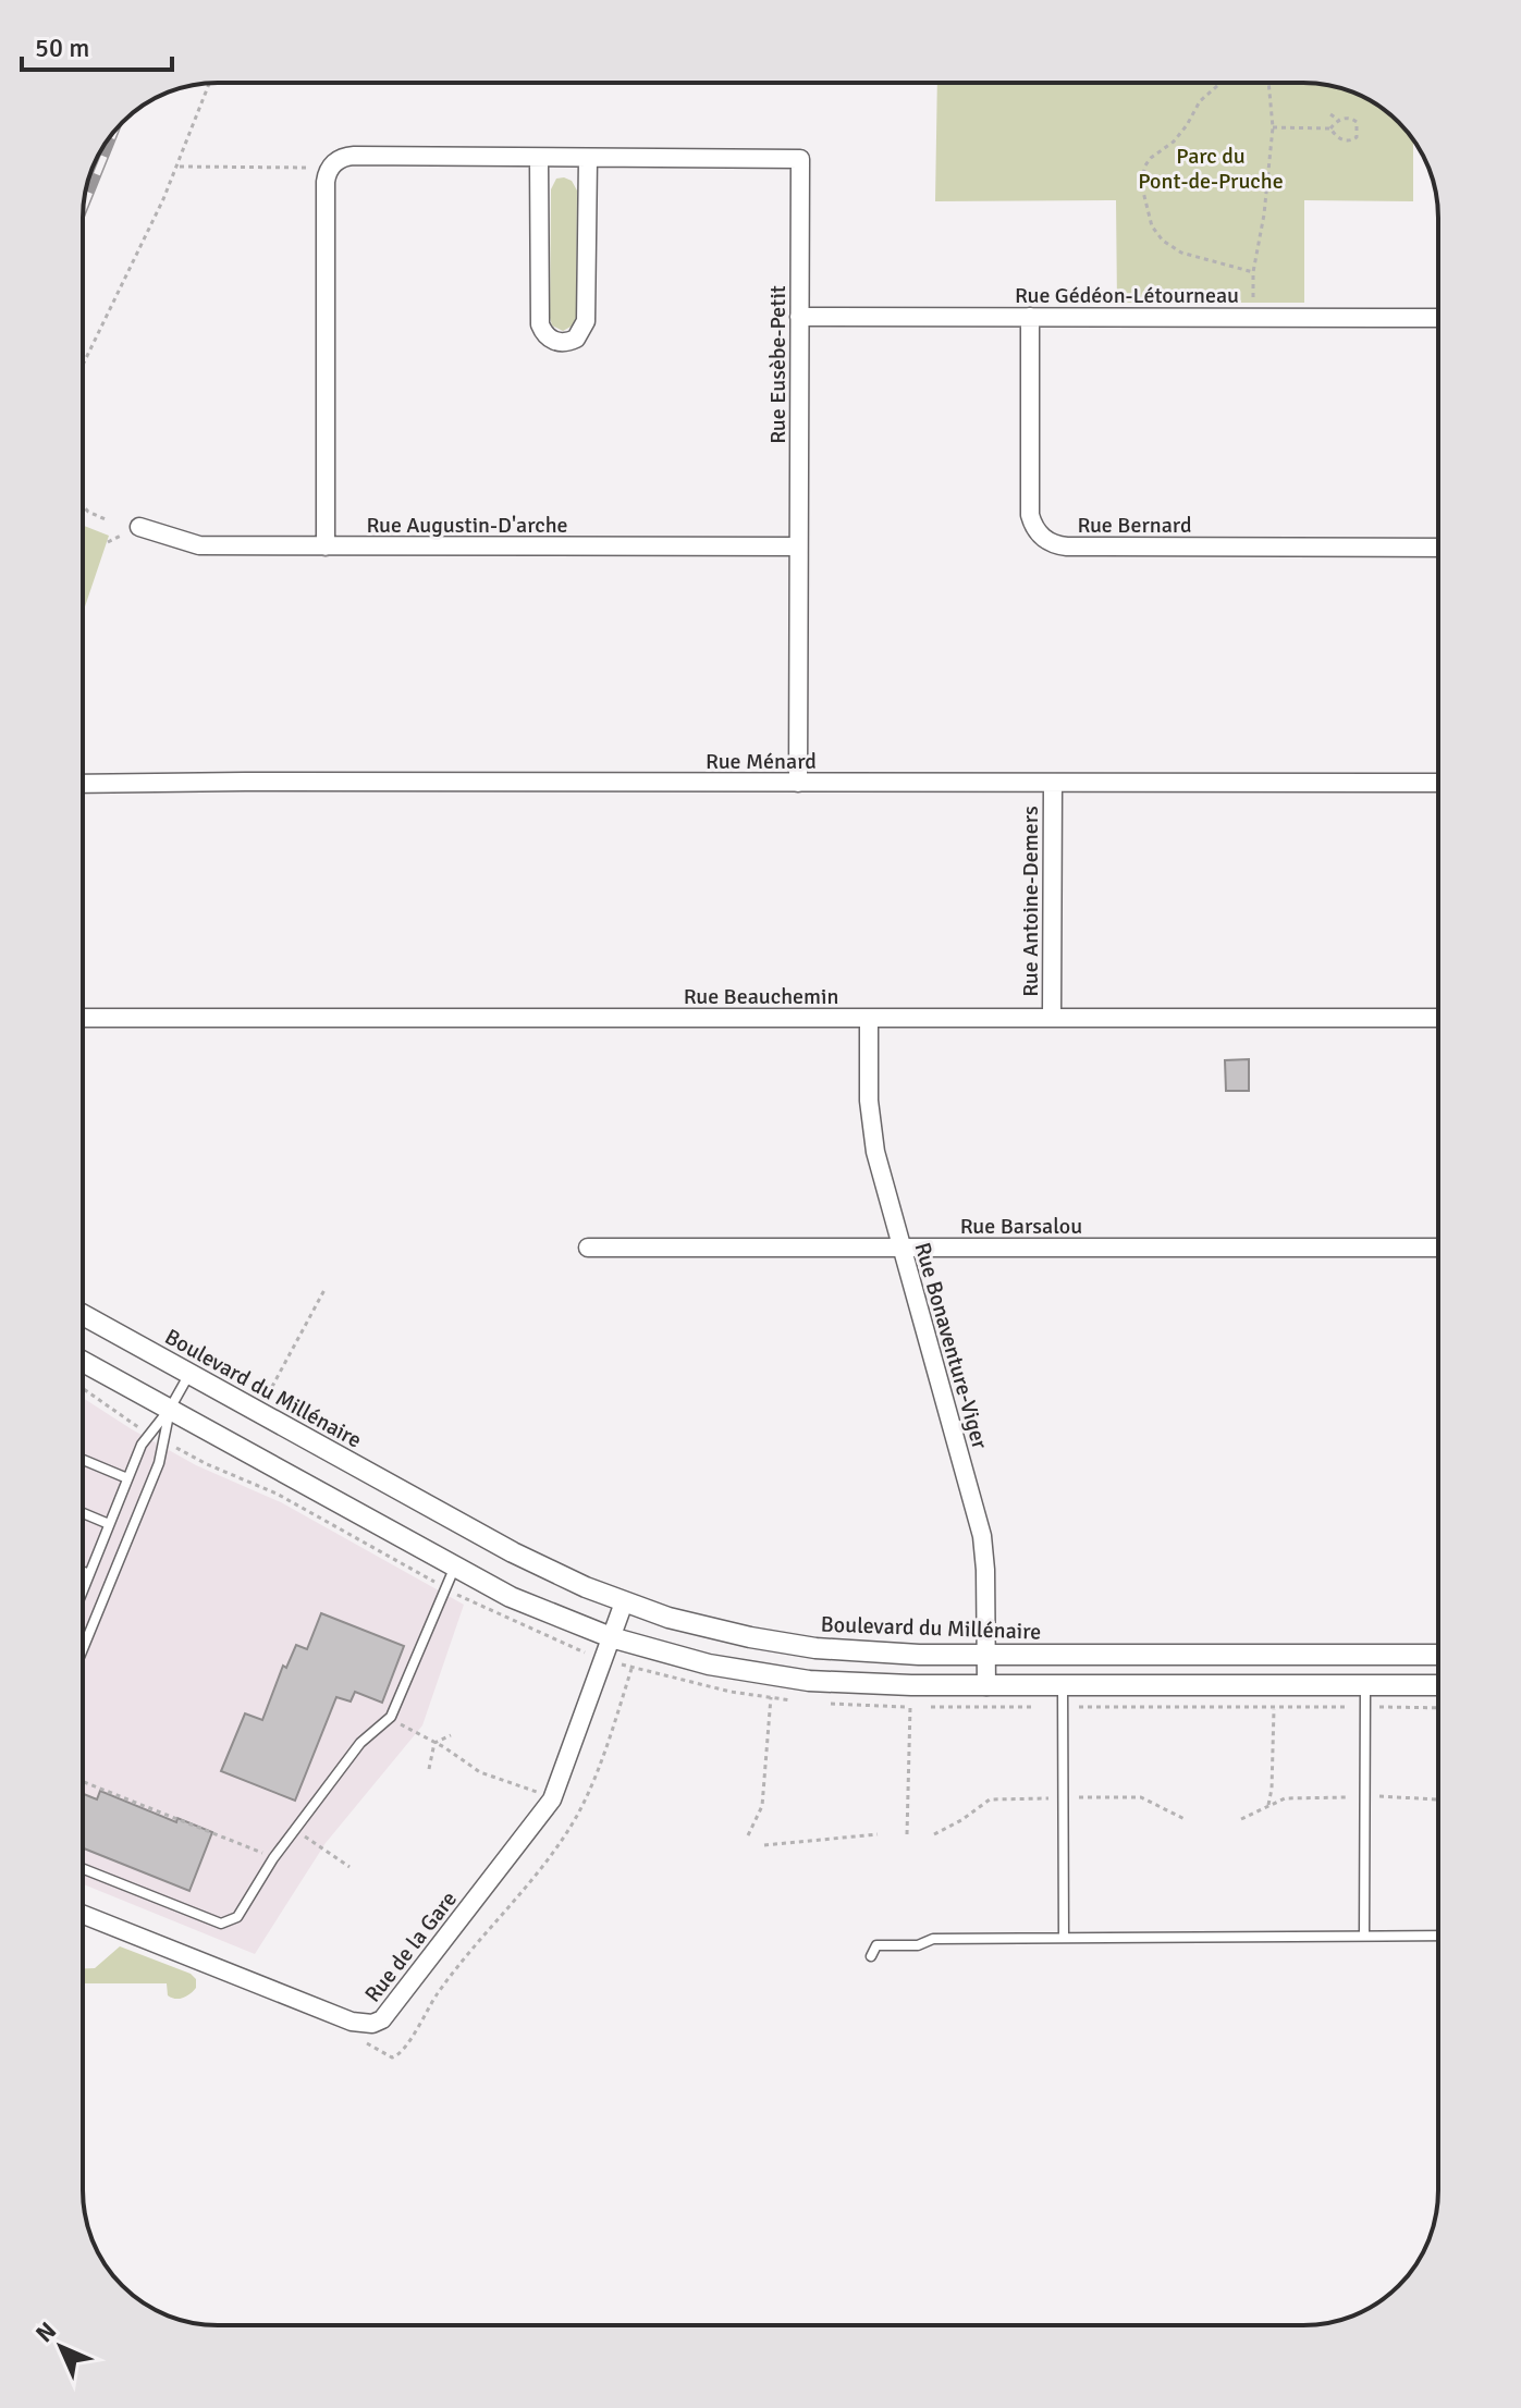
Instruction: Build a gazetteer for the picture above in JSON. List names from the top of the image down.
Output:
{
  "streets": {
    "street": [
      "Rue Gédéon-Létourneau",
      "Rue Eusèbe-Petit",
      "Rue Augustin-D'arche",
      "Rue Bernard",
      "Rue Ménard",
      "Rue Antoine-Demers",
      "Rue Beauchemin",
      "Rue Barsalou",
      "Rue Bonaventure-Viger",
      "Boulevard du Millénaire",
      "Rue de la Gare"
    ]
  },
  "crossings": [
    ["Rue Gédéon-Létourneau", "Rue Eusèbe-Petit"],
    ["Rue Gédéon-Létourneau", "Rue Bernard"],
    ["Rue Eusèbe-Petit", "Rue Augustin-D'arche"],
    ["Rue Eusèbe-Petit", "Rue Ménard"],
    ["Rue Ménard", "Rue Antoine-Demers"],
    ["Rue Antoine-Demers", "Rue Beauchemin"],
    ["Rue Beauchemin", "Rue Bonaventure-Viger"],
    ["Rue Barsalou", "Rue Bonaventure-Viger"],
    ["Rue Bonaventure-Viger", "Boulevard du Millénaire"],
    ["Boulevard du Millénaire", "Rue de la Gare"]
  ],
  "parks": ["Parc du Pont-de-Pruche"],
  "scale_bar": "50 m",
  "north": "top left"
}
